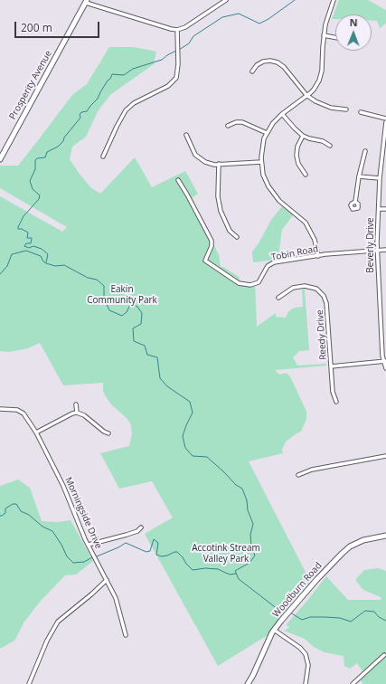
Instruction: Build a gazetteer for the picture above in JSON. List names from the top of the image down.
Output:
{
  "streets": {
    "street": [
      "Prosperity Avenue",
      "Beverly Drive",
      "Tobin Road",
      "Reedy Drive",
      "Morningside Drive",
      "Woodburn Road"
    ]
  },
  "crossings": [
    ["Beverly Drive", "Tobin Road"]
  ],
  "parks": ["Eakin Community Park", "Accotink Stream Valley Park"],
  "scale_bar": "200 m",
  "north": "top"
}
